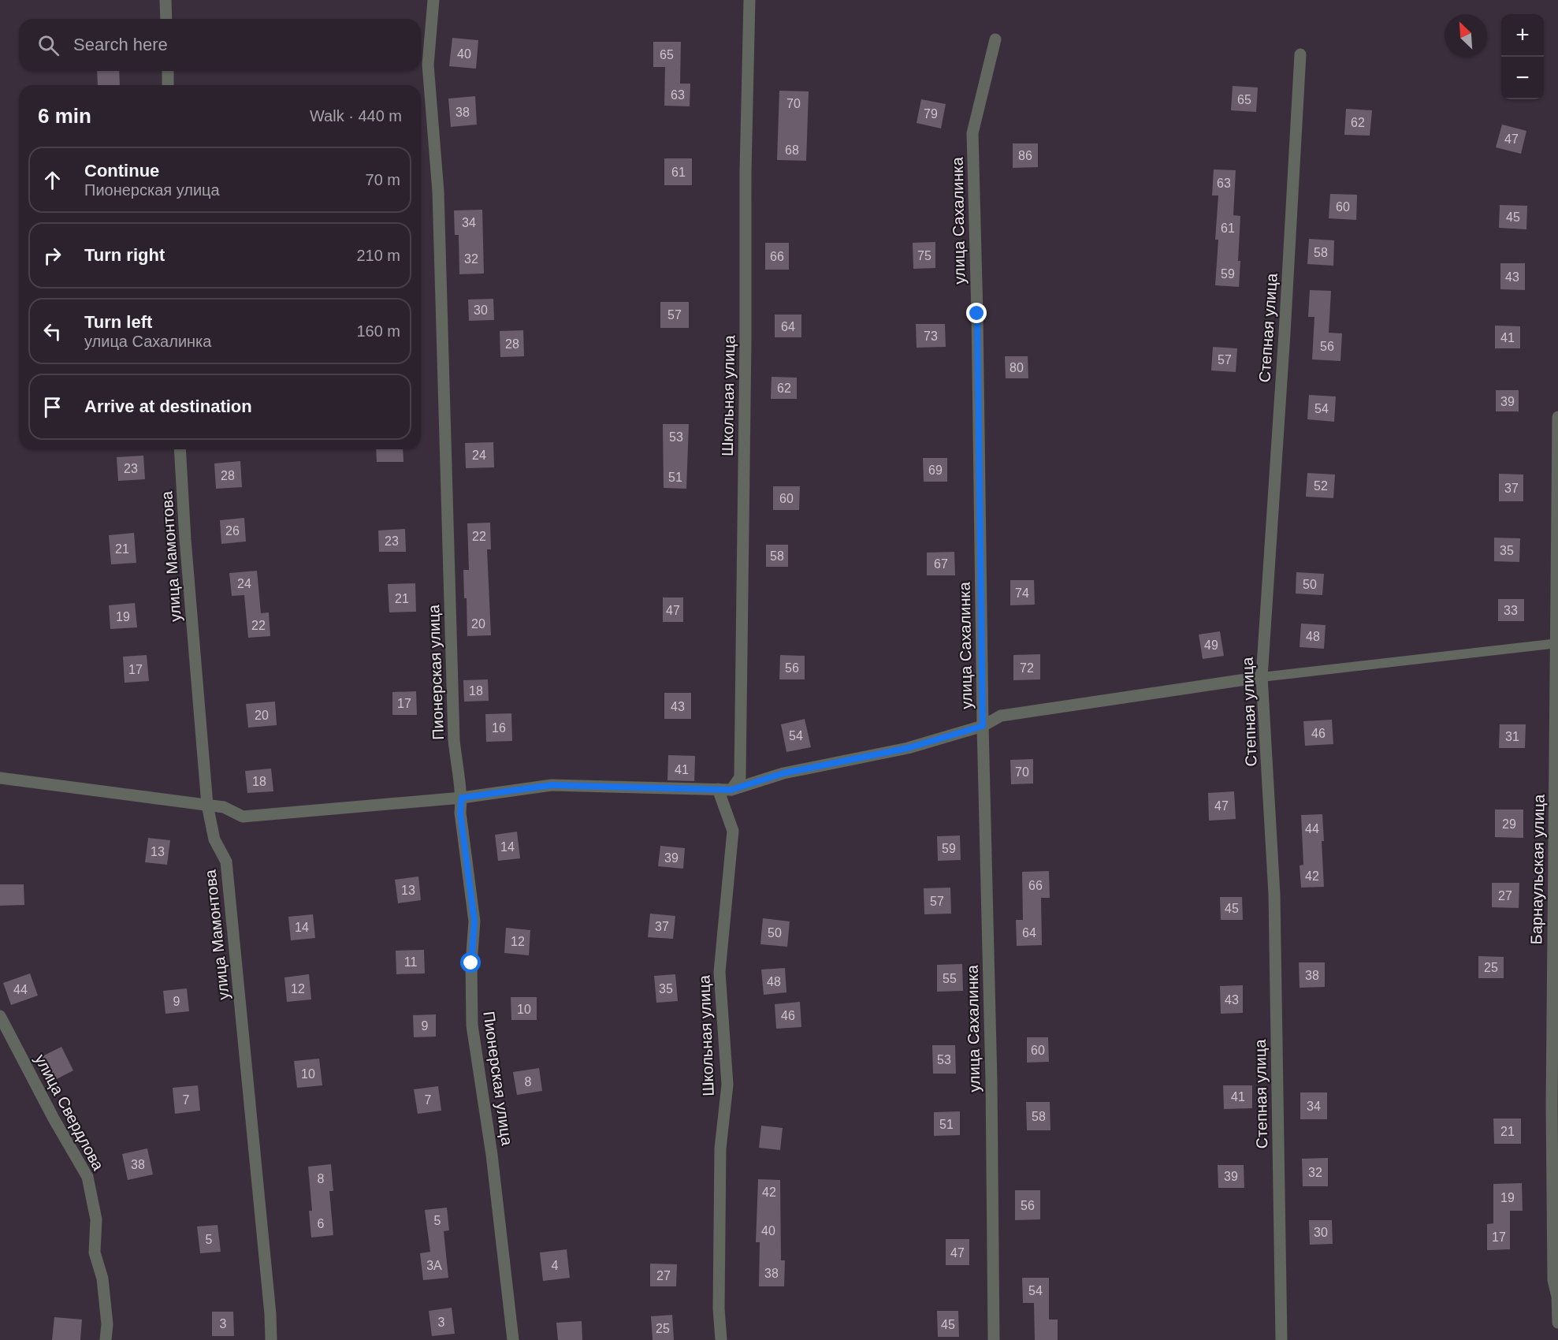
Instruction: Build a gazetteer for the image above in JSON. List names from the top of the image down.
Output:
{
  "streets": {
    "street": [
      "улица Сахалинка",
      "Степная улица",
      "Школьная улица",
      "улица Мамонтова",
      "Пионерская улица",
      "Барнаульская улица",
      "улица Свердлова"
    ]
  },
  "house_numbers": [
    "40",
    "65",
    "63",
    "65",
    "70",
    "38",
    "79",
    "62",
    "47",
    "68",
    "86",
    "61",
    "63",
    "60",
    "45",
    "34",
    "61",
    "58",
    "75",
    "66",
    "32",
    "59",
    "43",
    "30",
    "57",
    "64",
    "73",
    "41",
    "28",
    "56",
    "57",
    "80",
    "62",
    "39",
    "54",
    "53",
    "24",
    "23",
    "69",
    "28",
    "51",
    "52",
    "37",
    "60",
    "26",
    "22",
    "23",
    "21",
    "35",
    "58",
    "67",
    "24",
    "50",
    "74",
    "21",
    "47",
    "33",
    "19",
    "20",
    "22",
    "48",
    "49",
    "56",
    "72",
    "17",
    "18",
    "17",
    "43",
    "20",
    "16",
    "46",
    "54",
    "31",
    "41",
    "70",
    "18",
    "47",
    "29",
    "44",
    "14",
    "59",
    "13",
    "39",
    "42",
    "66",
    "13",
    "27",
    "57",
    "45",
    "37",
    "14",
    "50",
    "64",
    "12",
    "11",
    "25",
    "38",
    "55",
    "48",
    "12",
    "35",
    "44",
    "43",
    "9",
    "10",
    "46",
    "9",
    "60",
    "53",
    "10",
    "8",
    "41",
    "7",
    "7",
    "34",
    "58",
    "51",
    "21",
    "38",
    "32",
    "39",
    "8",
    "42",
    "19",
    "56",
    "5",
    "6",
    "40",
    "30",
    "17",
    "5",
    "47",
    "3А",
    "4",
    "38",
    "27",
    "54",
    "3",
    "3",
    "45",
    "25"
  ],
  "north": "top left",
  "page": {
    "map_buttons": ["+", "−"],
    "search": "Search here",
    "heading": ["6 min", "Walk · 440 m"],
    "list": [
      ["Continue", "Пионерская улица", "70 m"],
      ["Turn right", "210 m"],
      ["Turn left", "улица Сахалинка", "160 m"],
      "Arrive at destination"
    ]
  }
}
